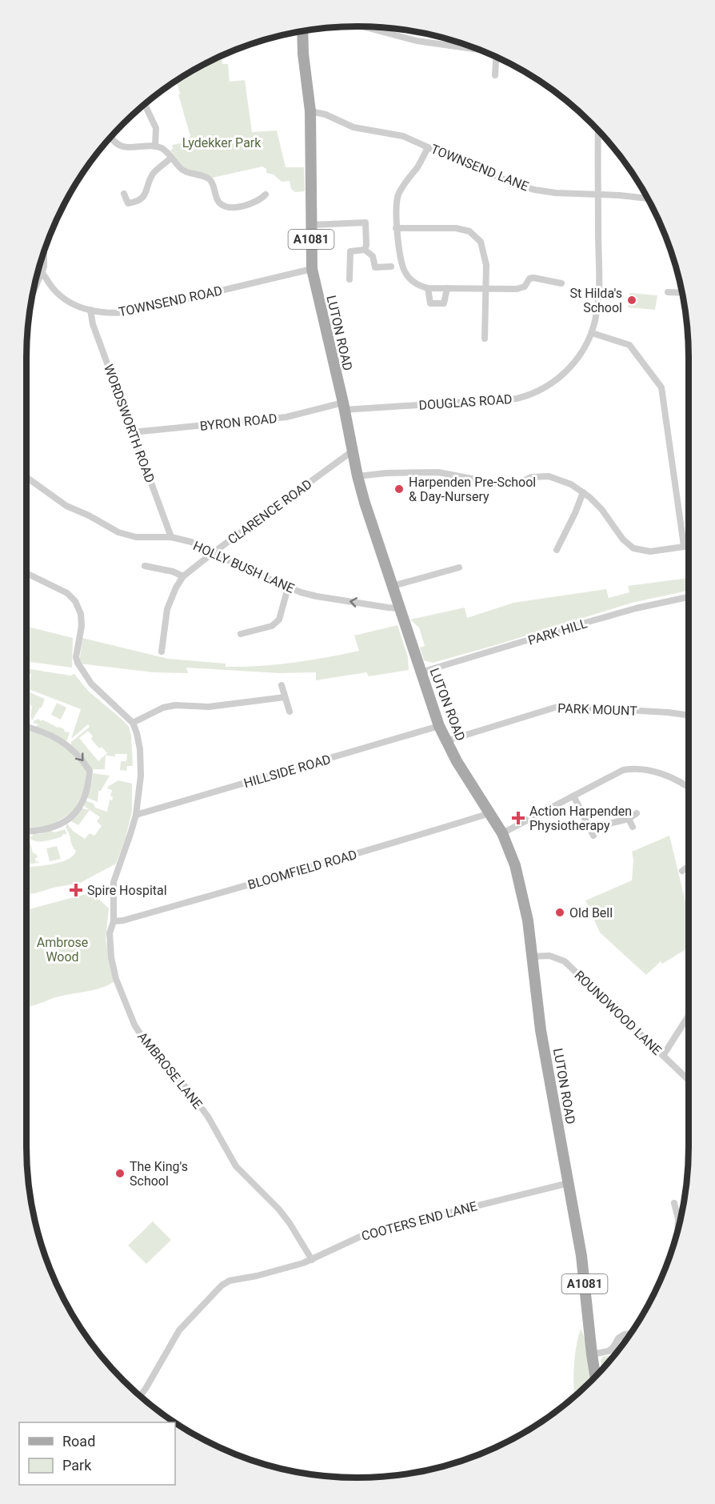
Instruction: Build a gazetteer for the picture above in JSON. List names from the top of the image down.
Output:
{
  "streets": {
    "main road": ["A1081", "LUTON ROAD"],
    "street": [
      "TOWNSEND LANE",
      "TOWNSEND ROAD",
      "DOUGLAS ROAD",
      "BYRON ROAD",
      "WORDSWORTH ROAD",
      "CLARENCE ROAD",
      "HOLLY BUSH LANE",
      "PARK HILL",
      "PARK MOUNT",
      "HILLSIDE ROAD",
      "BLOOMFIELD ROAD",
      "ROUNDWOOD LANE",
      "AMBROSE LANE",
      "COOTERS END LANE"
    ]
  },
  "crossings": [
    ["TOWNSEND LANE", "LUTON ROAD"],
    ["TOWNSEND LANE", "DOUGLAS ROAD"],
    ["TOWNSEND ROAD", "LUTON ROAD"],
    ["TOWNSEND ROAD", "WORDSWORTH ROAD"],
    ["LUTON ROAD", "DOUGLAS ROAD"],
    ["LUTON ROAD", "BYRON ROAD"],
    ["LUTON ROAD", "CLARENCE ROAD"],
    ["LUTON ROAD", "HOLLY BUSH LANE"],
    ["LUTON ROAD", "PARK HILL"],
    ["LUTON ROAD", "PARK MOUNT"],
    ["LUTON ROAD", "HILLSIDE ROAD"],
    ["LUTON ROAD", "BLOOMFIELD ROAD"],
    ["LUTON ROAD", "ROUNDWOOD LANE"],
    ["LUTON ROAD", "COOTERS END LANE"],
    ["DOUGLAS ROAD", "BYRON ROAD"],
    ["BYRON ROAD", "WORDSWORTH ROAD"],
    ["WORDSWORTH ROAD", "HOLLY BUSH LANE"],
    ["CLARENCE ROAD", "HOLLY BUSH LANE"],
    ["HILLSIDE ROAD", "AMBROSE LANE"],
    ["BLOOMFIELD ROAD", "AMBROSE LANE"],
    ["AMBROSE LANE", "COOTERS END LANE"]
  ],
  "parks": ["Lydekker Park", "Ambrose Wood"],
  "places": {
    "other": [
      "St Hilda's School",
      "Harpenden Pre-School & Day-Nursery",
      "Old Bell",
      "The King's School"
    ],
    "health": ["Action Harpenden Physiotherapy", "Spire Hospital"]
  },
  "legend": ["Road", "Park"]
}
